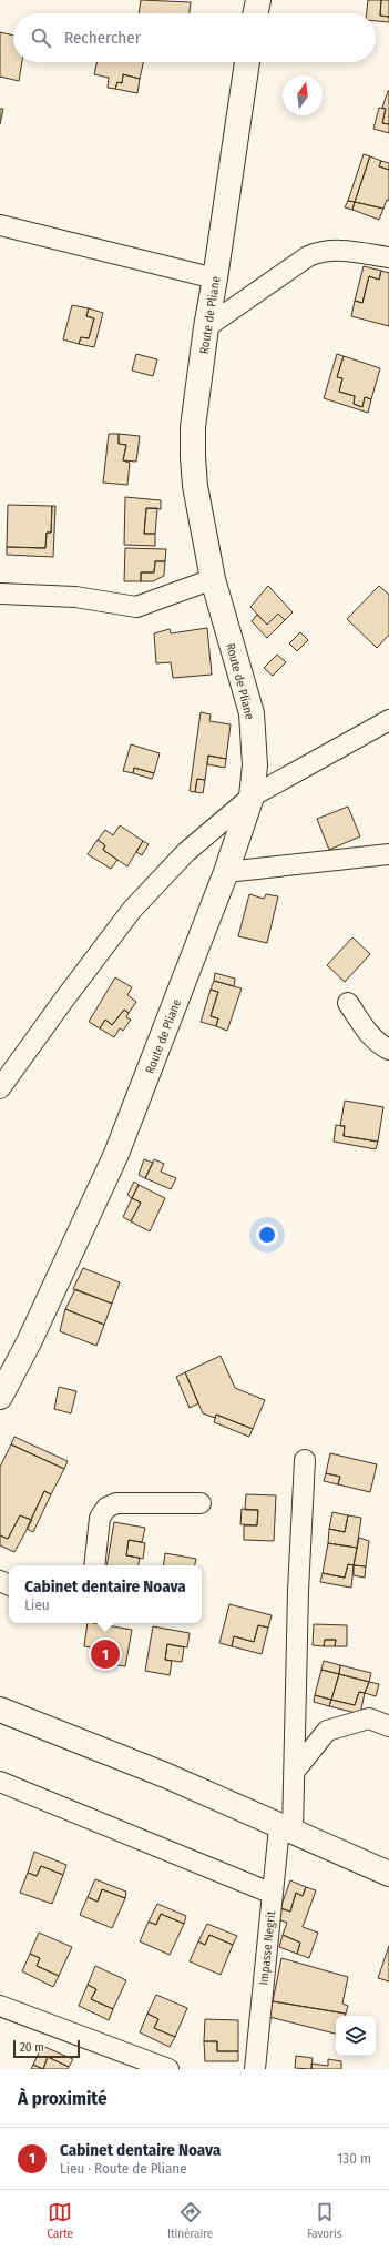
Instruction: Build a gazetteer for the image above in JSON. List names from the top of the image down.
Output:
{
  "streets": {
    "street": ["Route de Pliane", "Impasse Negrit"]
  },
  "scale_bar": "20 m",
  "north": "top",
  "page": {
    "search": "Rechercher",
    "popup": ["Cabinet dentaire Noava", "Lieu"],
    "pins": "1",
    "scale": "20 m",
    "heading": "À proximité",
    "list": [
      {
        "mark": "1",
        "name": "Cabinet dentaire Noava",
        "note": "Lieu · Route de Pliane",
        "value": "130 m"
      }
    ],
    "nav": ["Carte", "Itinéraire", "Favoris"]
  }
}
